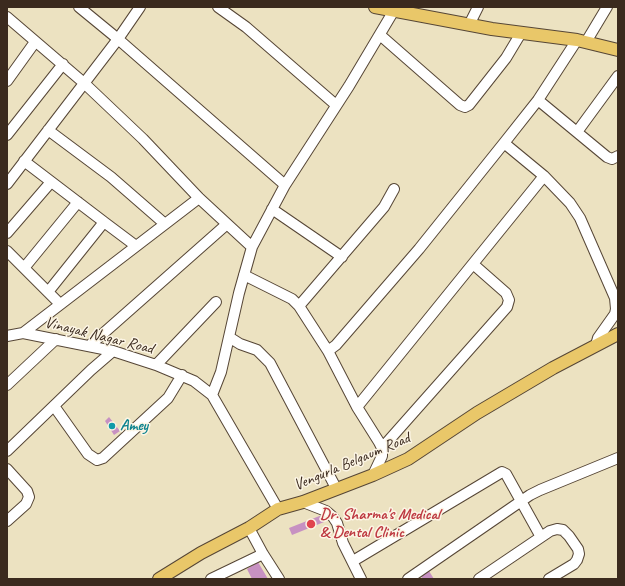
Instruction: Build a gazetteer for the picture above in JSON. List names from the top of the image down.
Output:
{
  "streets": {
    "main road": ["Vengurla Belgaum Road"],
    "street": ["Vinayak Nagar Road"]
  },
  "crossings": [
    ["Vinayak Nagar Road", "Vengurla Belgaum Road"]
  ],
  "places": ["Amey", "Dr. Sharma's Medical & Dental Clinic"]
}
